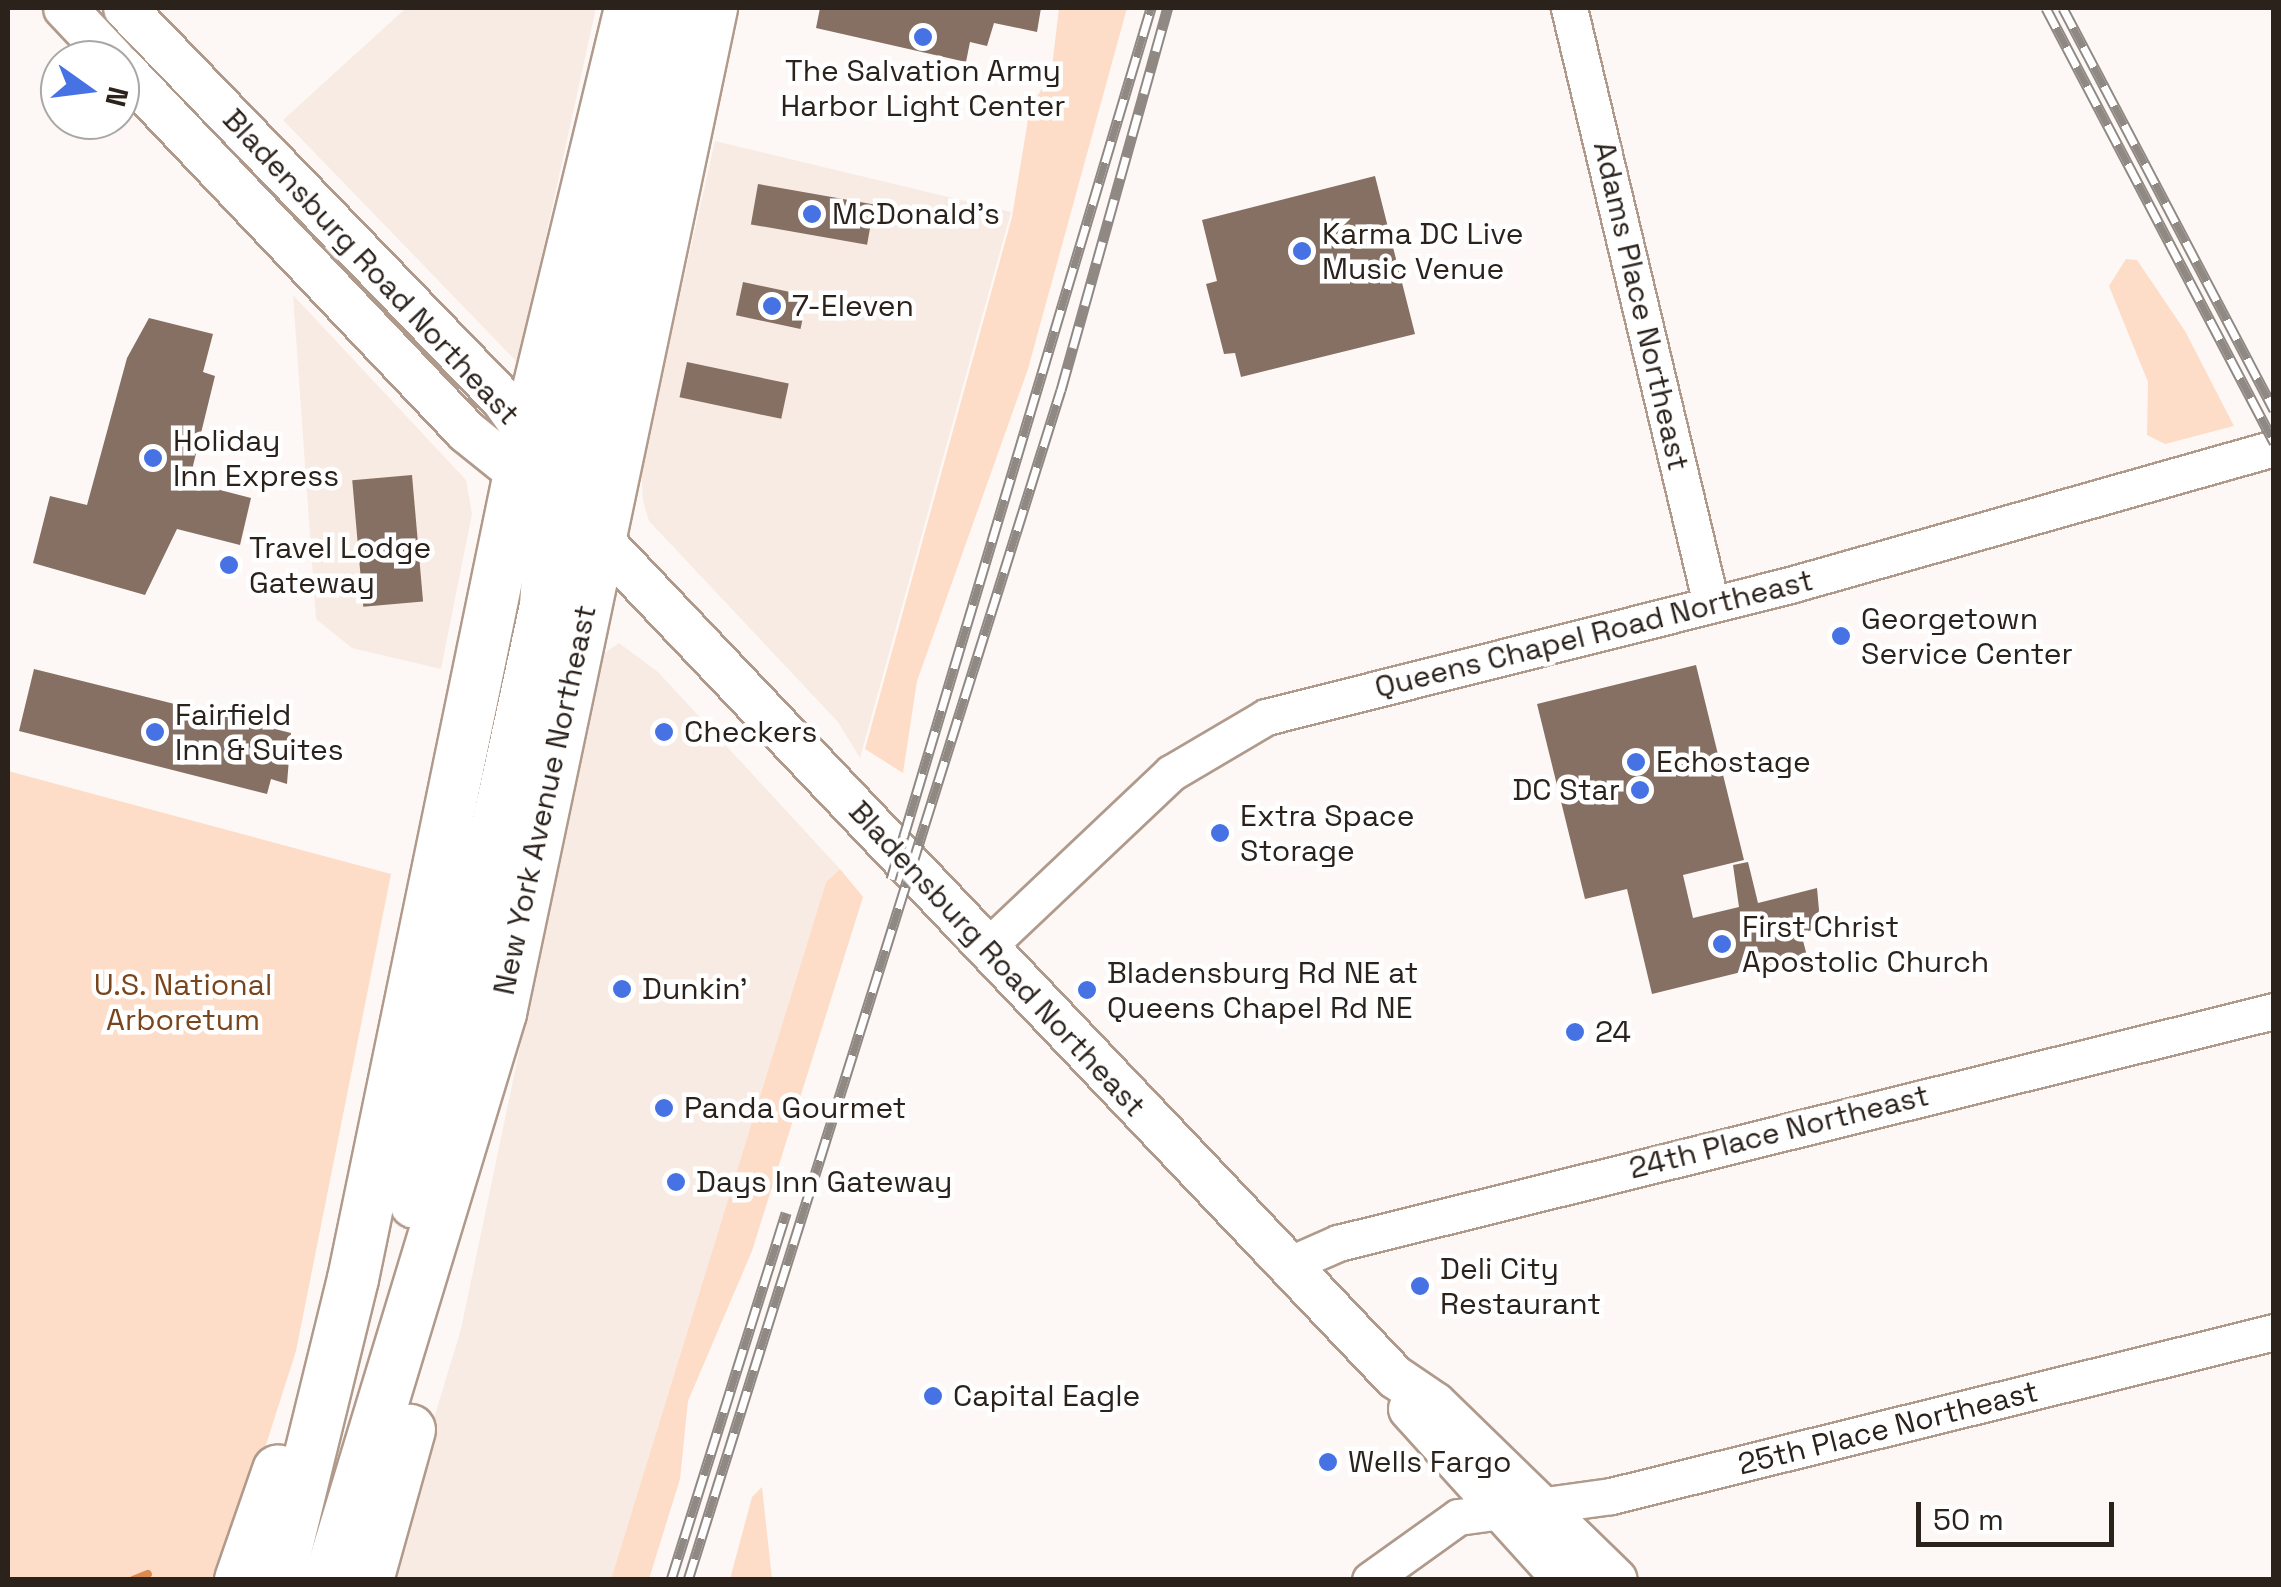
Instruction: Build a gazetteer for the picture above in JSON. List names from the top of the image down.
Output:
{
  "streets": {
    "highway": ["New York Avenue Northeast"],
    "main road": ["Bladensburg Road Northeast"],
    "street": [
      "Adams Place Northeast",
      "Queens Chapel Road Northeast",
      "24th Place Northeast",
      "25th Place Northeast"
    ]
  },
  "crossings": [
    ["Bladensburg Road Northeast", "Queens Chapel Road Northeast"],
    ["Bladensburg Road Northeast", "New York Avenue Northeast"],
    ["Bladensburg Road Northeast", "24th Place Northeast"],
    ["Bladensburg Road Northeast", "25th Place Northeast"],
    ["Adams Place Northeast", "Queens Chapel Road Northeast"]
  ],
  "parks": ["U.S. National Arboretum"],
  "places": [
    "The Salvation Army Harbor Light Center",
    "McDonald's",
    "Karma DC Live Music Venue",
    "7-Eleven",
    "Holiday Inn Express",
    "Travel Lodge Gateway",
    "Georgetown Service Center",
    "Fairfield Inn & Suites",
    "Checkers",
    "Echostage",
    "DC Star",
    "Extra Space Storage",
    "First Christ Apostolic Church",
    "Dunkin'",
    "Bladensburg Rd NE at Queens Chapel Rd NE",
    "24",
    "Panda Gourmet",
    "Days Inn Gateway",
    "Deli City Restaurant",
    "Capital Eagle",
    "Wells Fargo"
  ],
  "scale_bar": "50 m",
  "north": "right"
}
